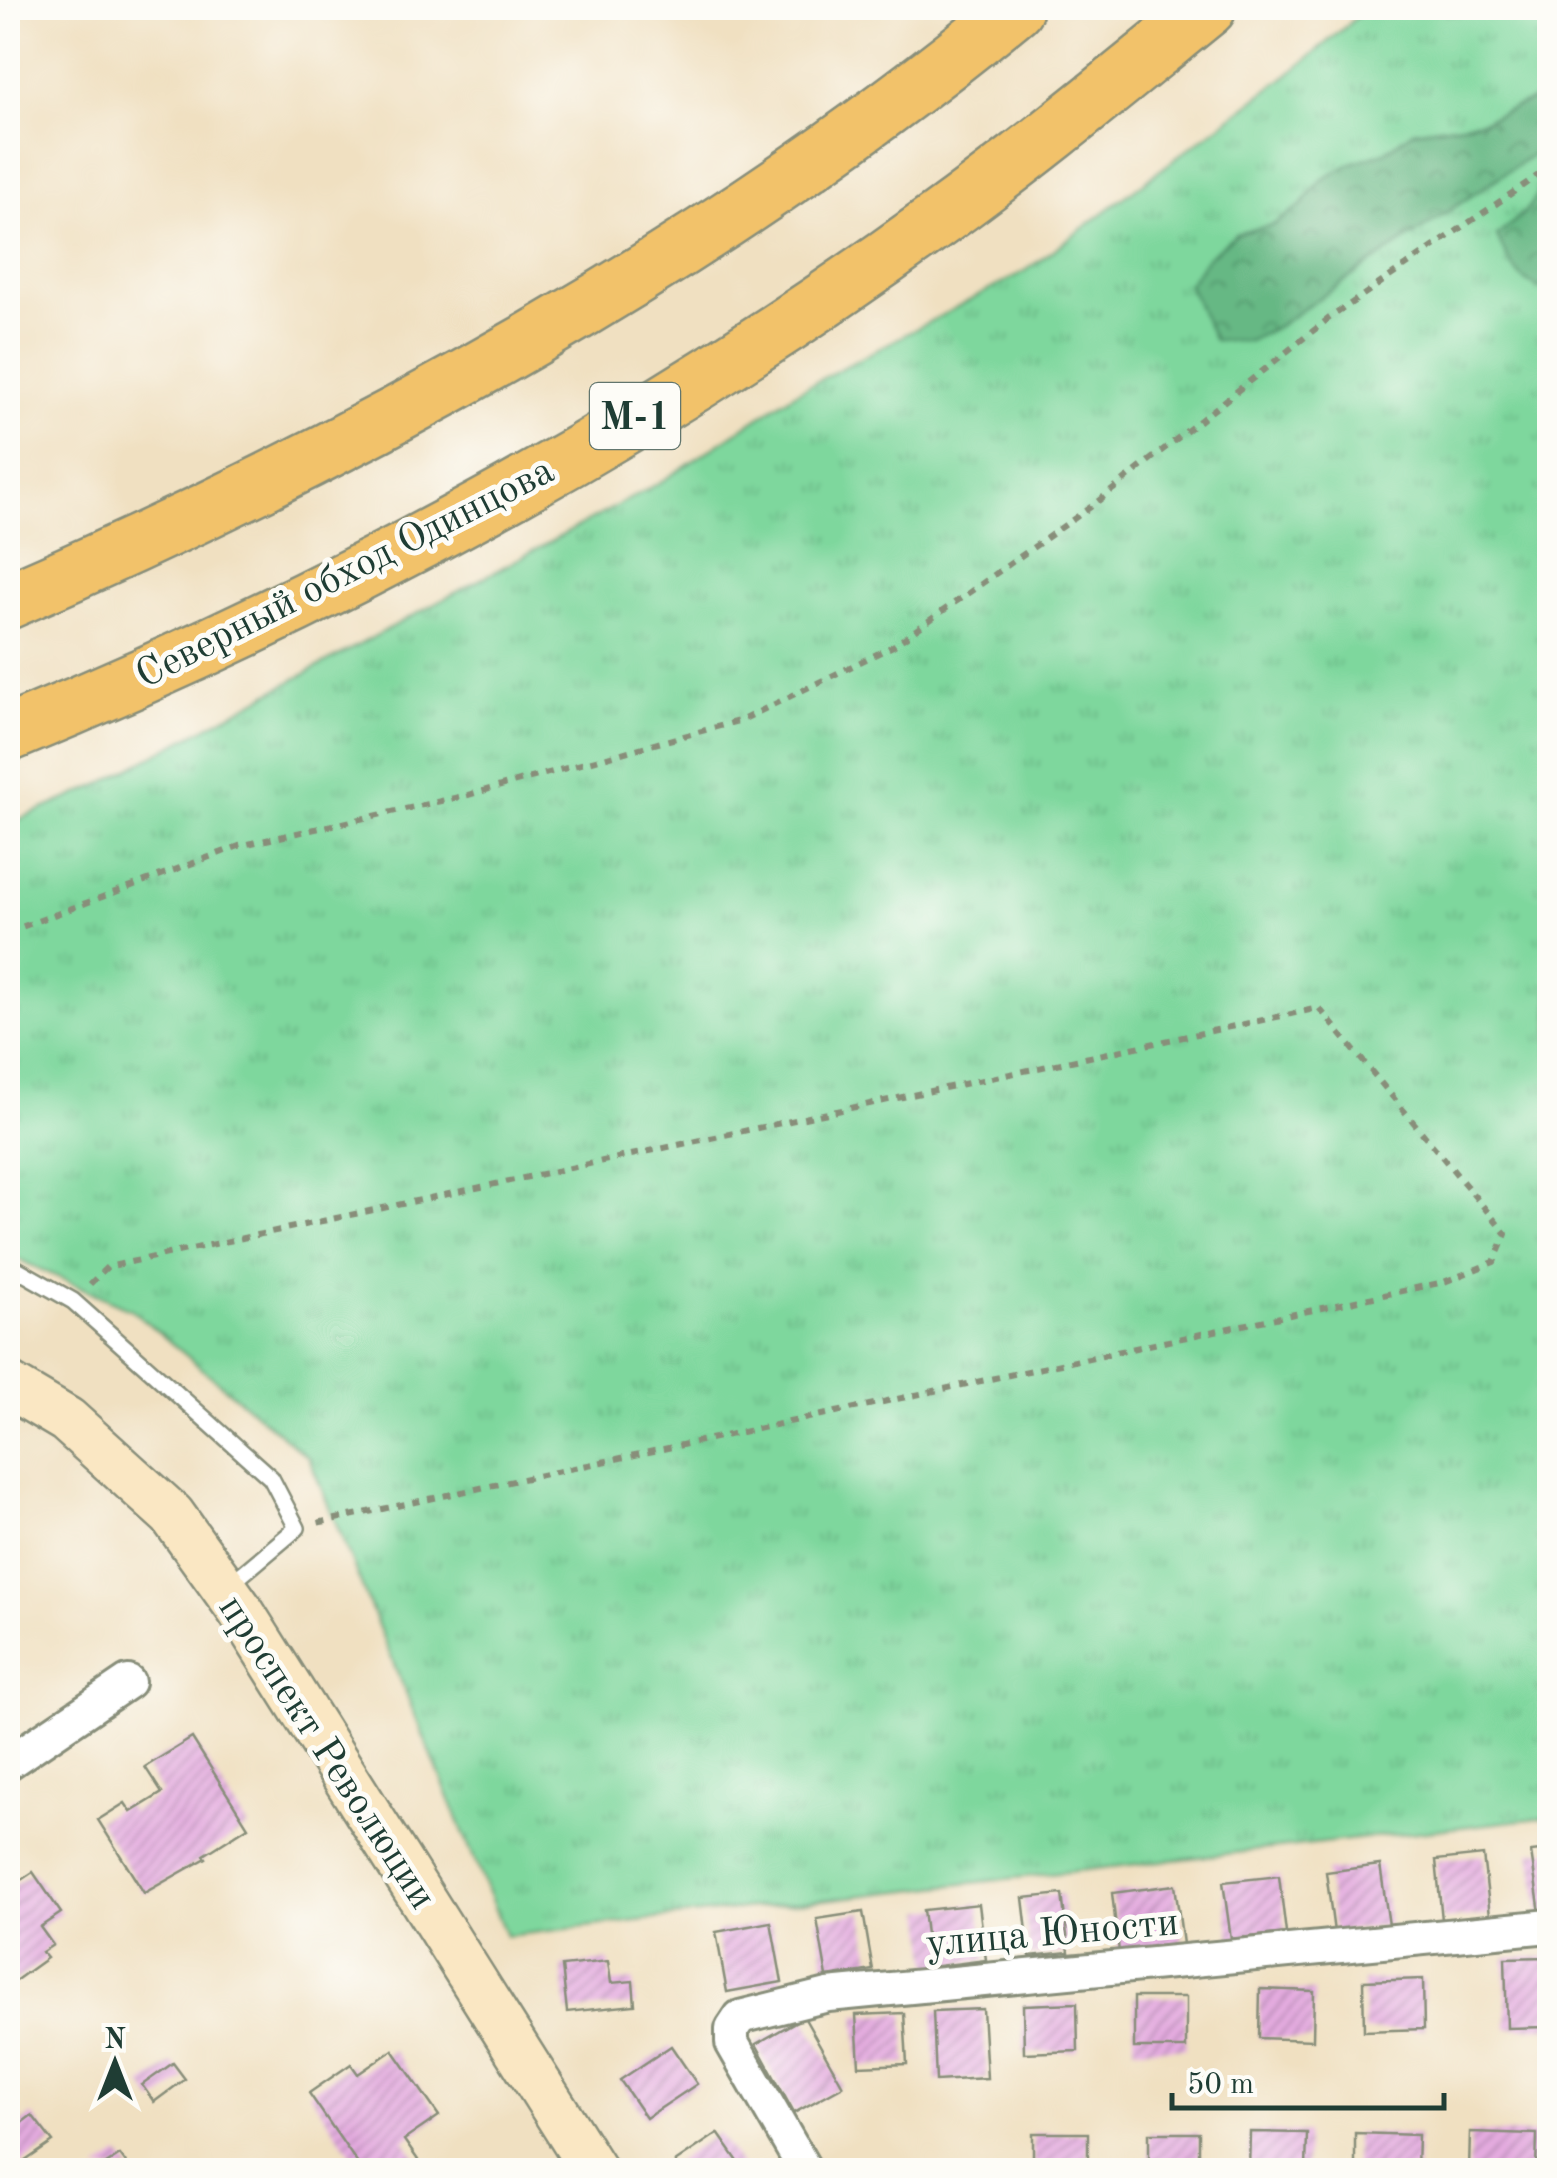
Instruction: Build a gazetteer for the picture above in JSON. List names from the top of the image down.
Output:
{
  "streets": {
    "highway": ["М-1", "Северный обход Одинцова"],
    "street": ["проспект Революции", "улица Юности"]
  },
  "scale_bar": "50 m",
  "north": "top"
}
